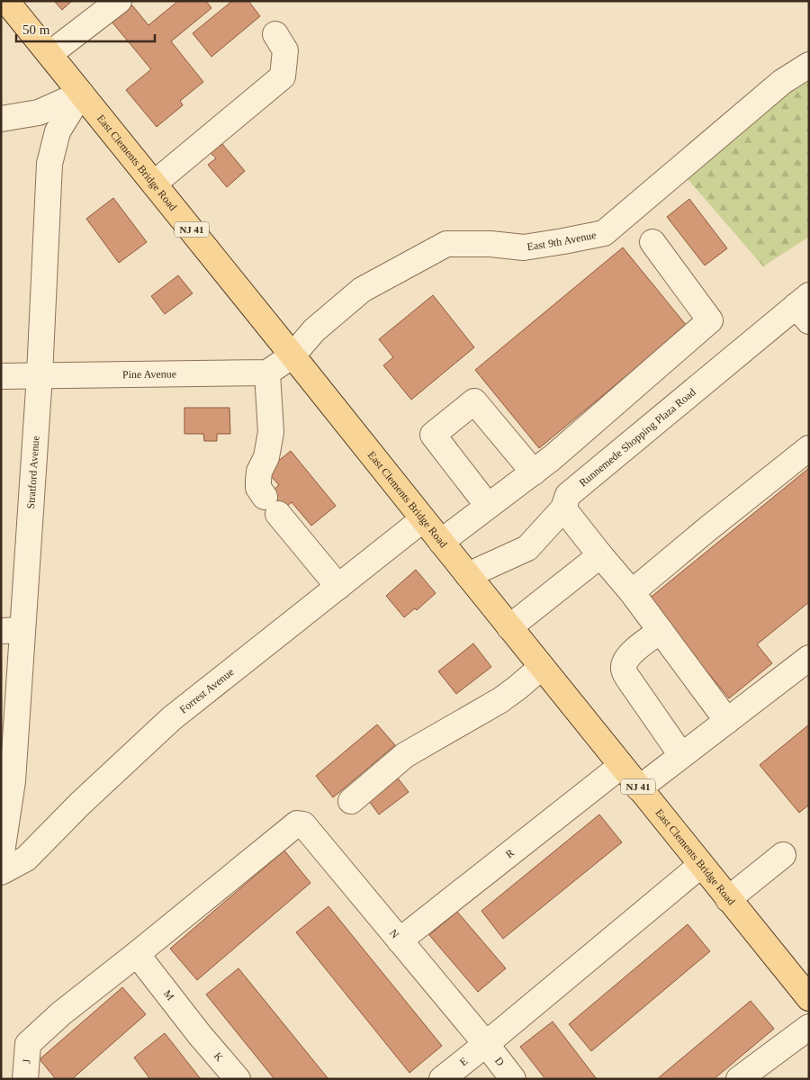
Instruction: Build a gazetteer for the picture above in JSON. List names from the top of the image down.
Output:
{
  "streets": {
    "main road": ["East Clements Bridge Road", "NJ 41"],
    "street": [
      "East 9th Avenue",
      "Pine Avenue",
      "Runnemede Shopping Plaza Road",
      "Stratford Avenue",
      "Forrest Avenue",
      "R",
      "N",
      "M",
      "K",
      "J",
      "E",
      "D"
    ]
  },
  "crossings": [
    ["East Clements Bridge Road", "East 9th Avenue"],
    ["East Clements Bridge Road", "Runnemede Shopping Plaza Road"],
    ["East Clements Bridge Road", "Stratford Avenue"],
    ["East Clements Bridge Road", "Forrest Avenue"],
    ["East Clements Bridge Road", "R"],
    ["Pine Avenue", "Stratford Avenue"],
    ["R", "N"],
    ["N", "M"],
    ["N", "J"],
    ["N", "E"],
    ["N", "D"],
    ["M", "K"],
    ["M", "J"],
    ["E", "D"]
  ],
  "scale_bar": "50 m"
}
